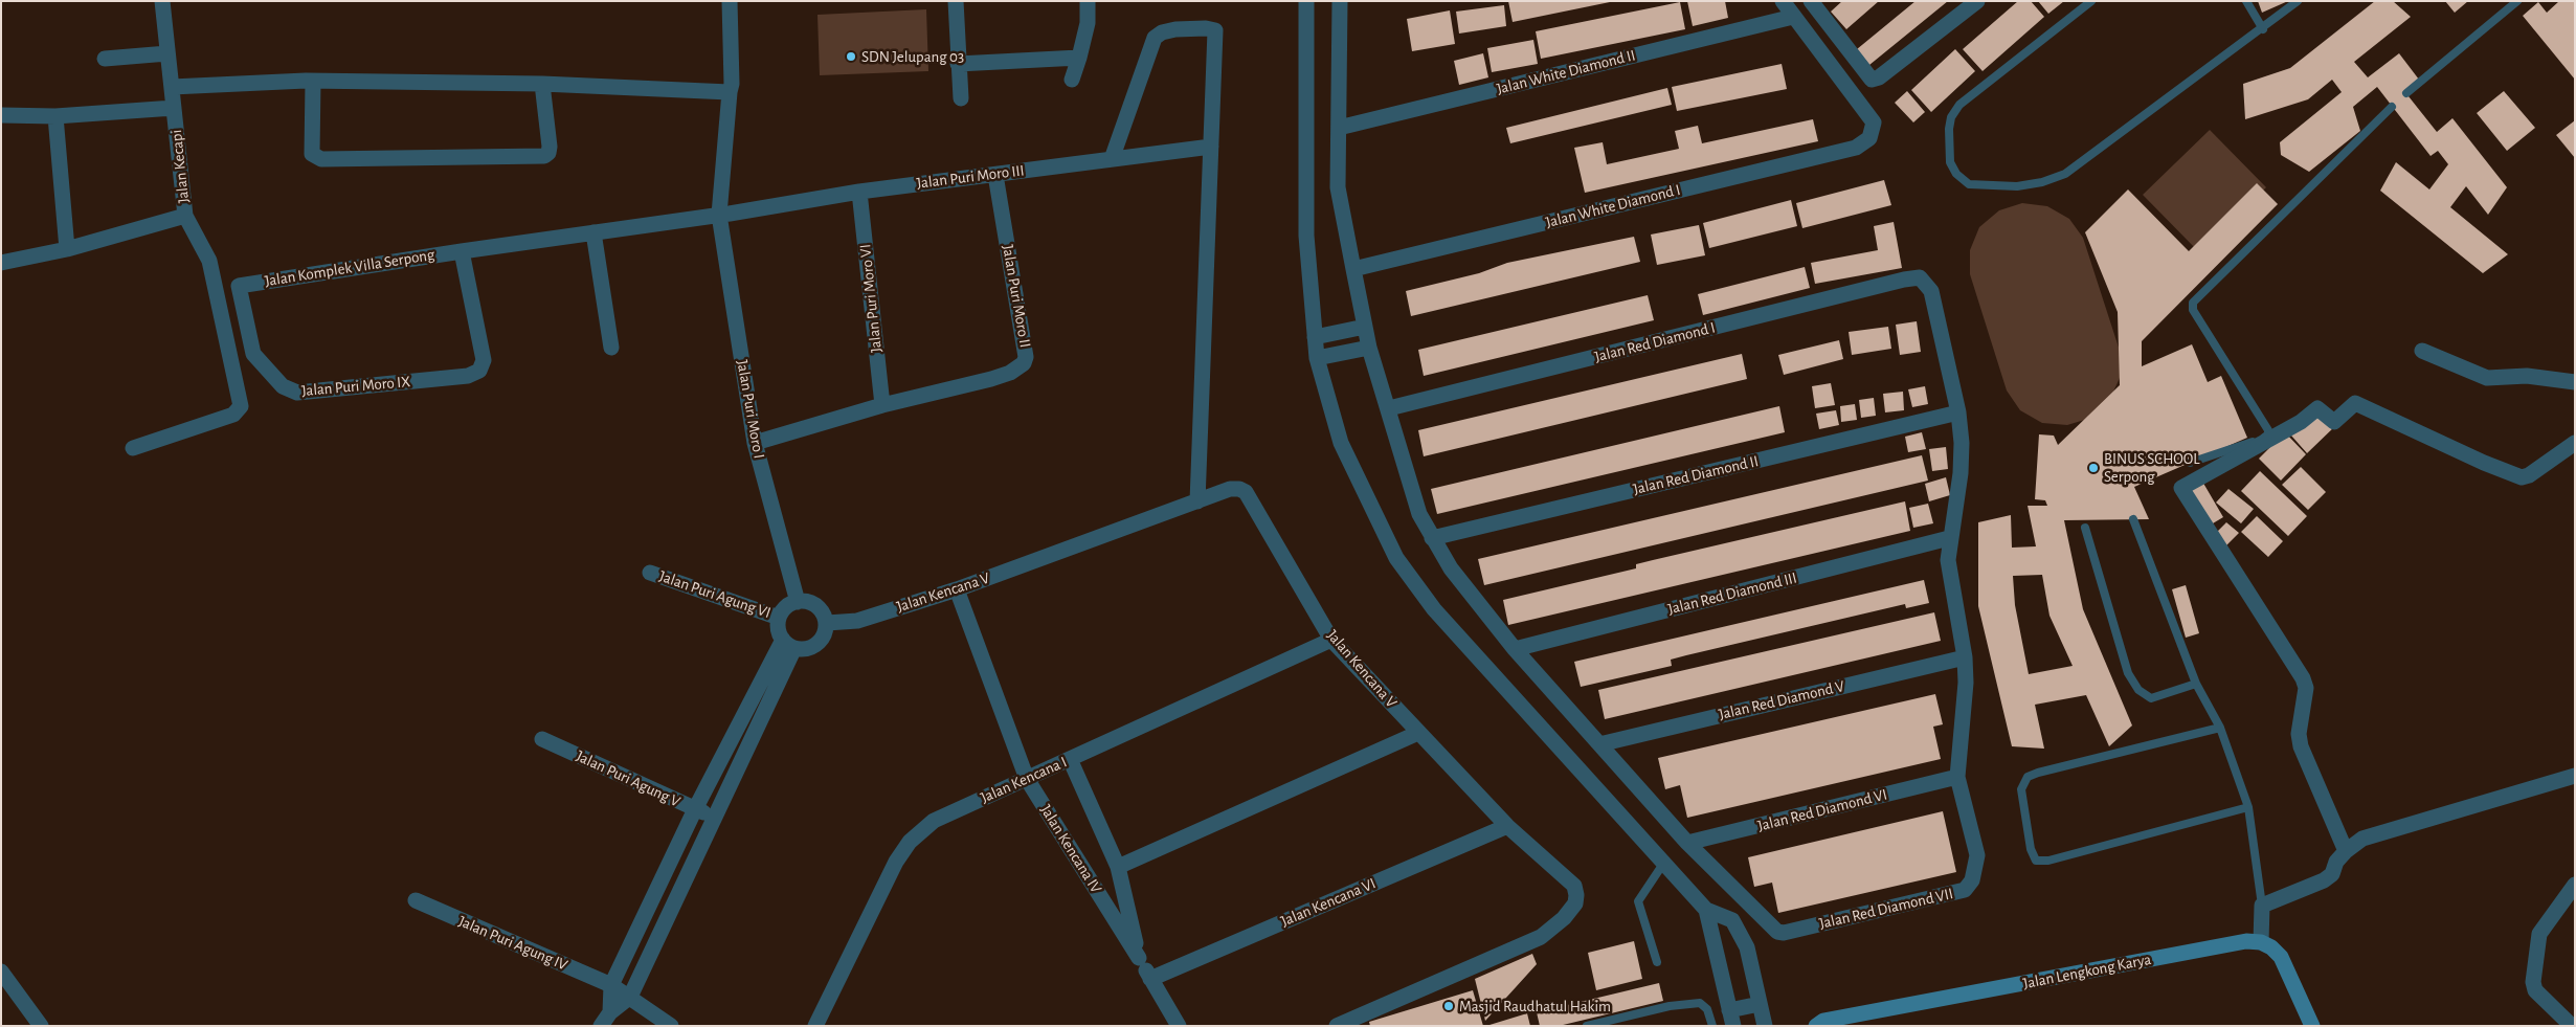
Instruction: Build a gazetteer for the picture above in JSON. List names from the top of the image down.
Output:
{
  "streets": {
    "street": [
      "Jalan White Diamond II",
      "Jalan Kecapi",
      "Jalan Puri Moro III",
      "Jalan White Diamond I",
      "Jalan Komplek Villa Serpong",
      "Jalan Puri Moro II",
      "Jalan Puri Moro VI",
      "Jalan Red Diamond I",
      "Jalan Puri Moro IX",
      "Jalan Puri Moro I",
      "Jalan Red Diamond II",
      "Jalan Kencana V",
      "Jalan Red Diamond III",
      "Jalan Puri Agung VI",
      "Jalan Red Diamond V",
      "Jalan Puri Agung V",
      "Jalan Kencana I",
      "Jalan Red Diamond VI",
      "Jalan Kencana IV",
      "Jalan Kencana VI",
      "Jalan Red Diamond VII",
      "Jalan Puri Agung IV",
      "Jalan Lengkong Karya"
    ]
  },
  "crossings": [
    ["Jalan White Diamond II", "Jalan White Diamond I"],
    ["Jalan Puri Moro III", "Jalan Puri Moro II"],
    ["Jalan Puri Moro III", "Jalan Puri Moro VI"],
    ["Jalan Puri Moro III", "Jalan Puri Moro I"],
    ["Jalan Komplek Villa Serpong", "Jalan Puri Moro IX"],
    ["Jalan Puri Moro II", "Jalan Puri Moro VI"],
    ["Jalan Red Diamond I", "Jalan Red Diamond II"],
    ["Jalan Puri Moro I", "Jalan Kencana V"],
    ["Jalan Puri Moro I", "Jalan Puri Agung VI"],
    ["Jalan Kencana V", "Jalan Puri Agung VI"],
    ["Jalan Kencana V", "Jalan Kencana I"],
    ["Jalan Kencana V", "Jalan Kencana IV"],
    ["Jalan Kencana V", "Jalan Kencana VI"],
    ["Jalan Kencana I", "Jalan Kencana IV"],
    ["Jalan Red Diamond VI", "Jalan Red Diamond VII"],
    ["Jalan Kencana IV", "Jalan Kencana VI"]
  ],
  "places": ["SDN Jelupang 03", "BINUS SCHOOL Serpong", "Masjid Raudhatul Hakim"]
}
